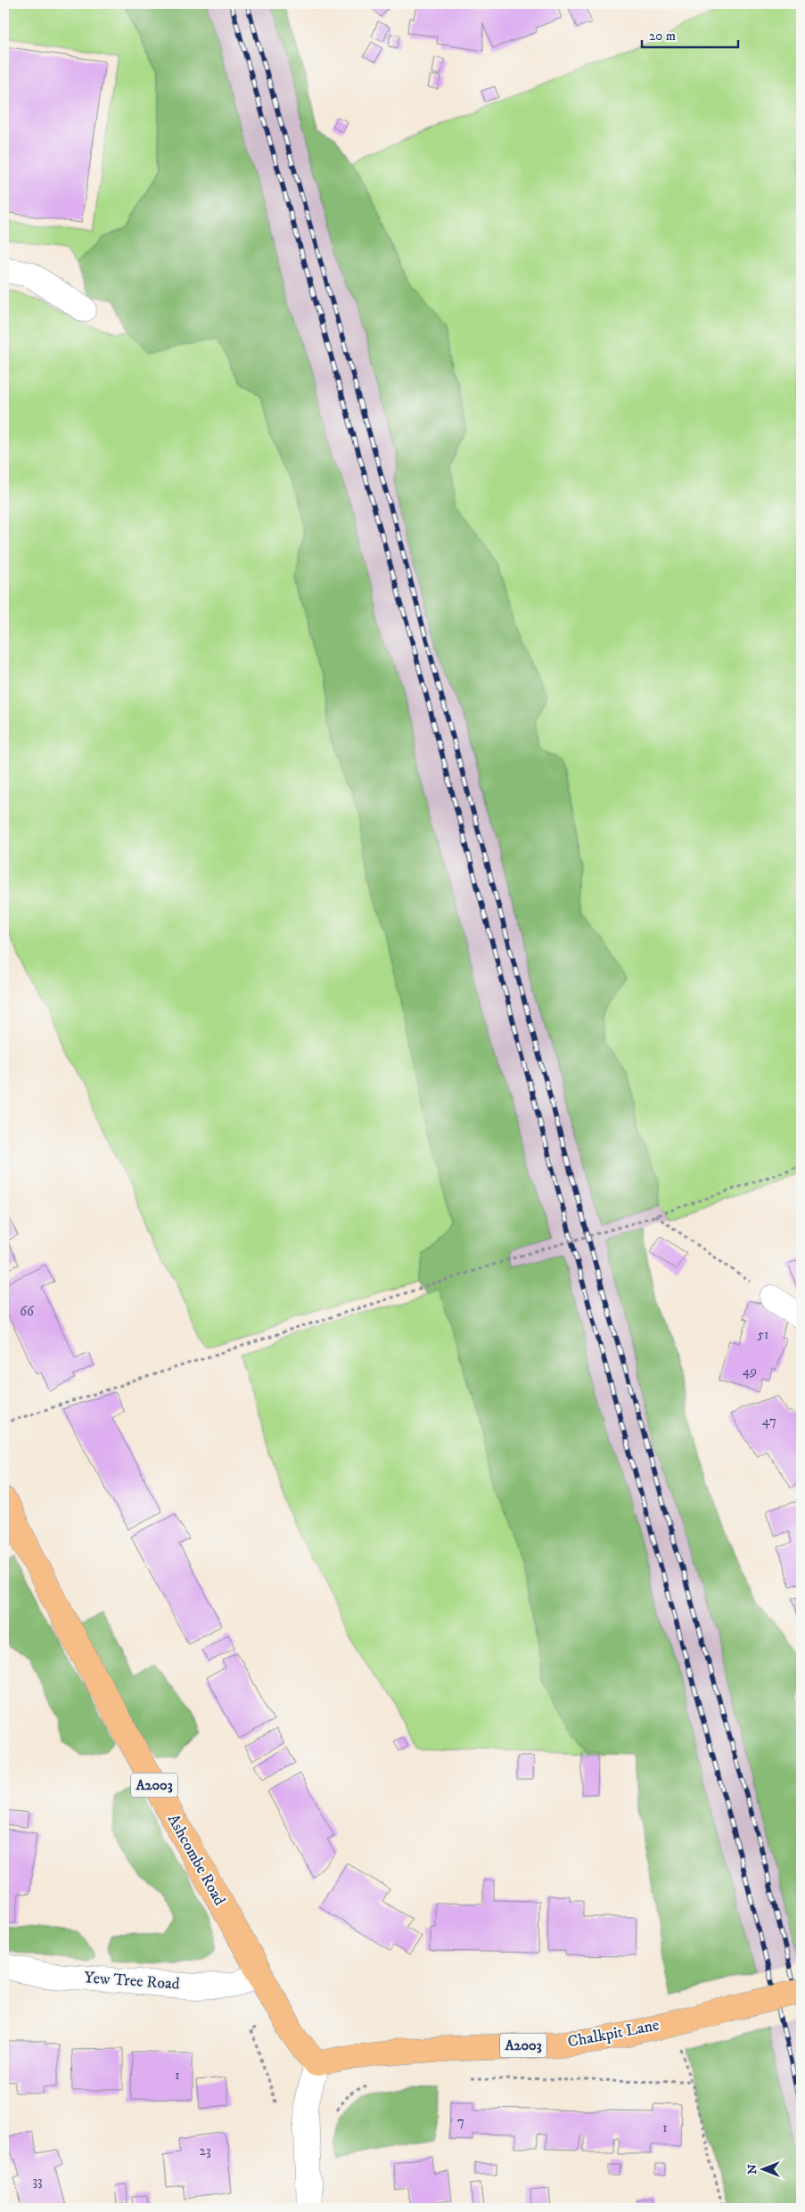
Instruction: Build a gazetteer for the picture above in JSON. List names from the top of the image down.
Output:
{
  "streets": {
    "main road": ["A2003", "Ashcombe Road", "Chalkpit Lane"],
    "street": ["Yew Tree Road"]
  },
  "crossings": [
    ["Ashcombe Road", "Yew Tree Road"],
    ["Ashcombe Road", "Chalkpit Lane"]
  ],
  "house_numbers": [
    "66",
    "51",
    "49",
    "47",
    "1",
    "7",
    "1",
    "23",
    "33"
  ],
  "scale_bar": "20 m",
  "north": "left"
}
